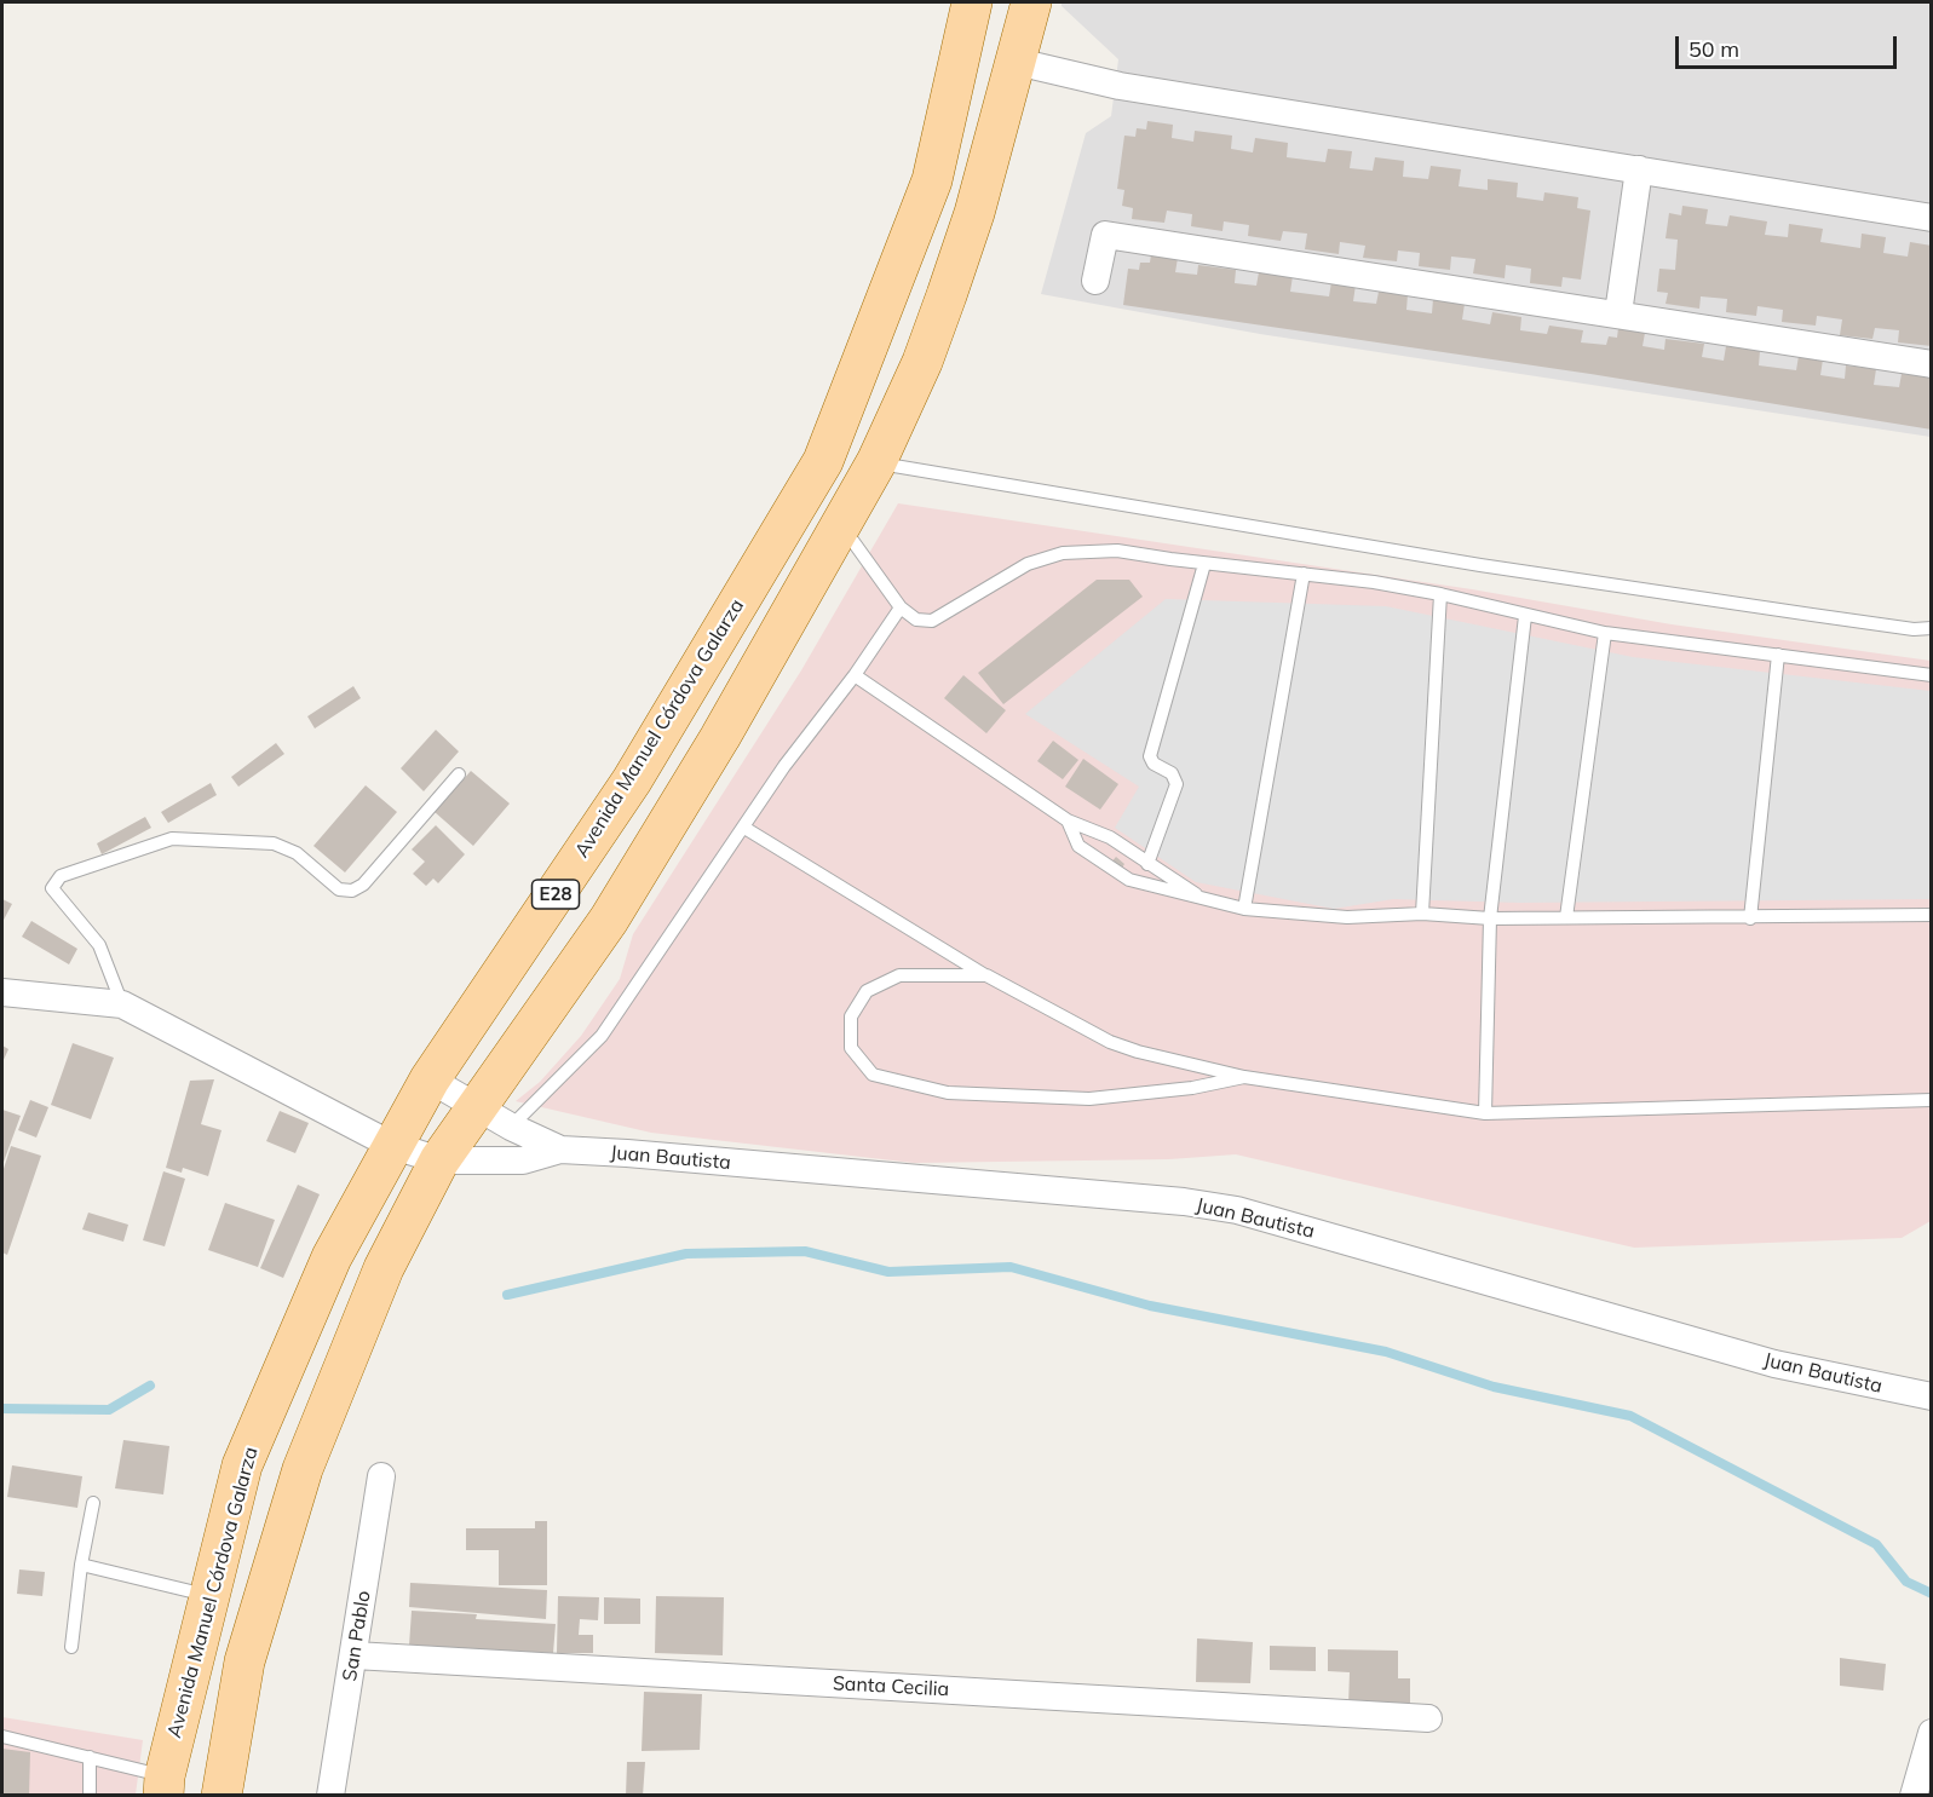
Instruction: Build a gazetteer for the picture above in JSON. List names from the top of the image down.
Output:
{
  "streets": {
    "main road": ["Avenida Manuel Córdova Galarza", "E28"],
    "street": ["Juan Bautista", "San Pablo", "Santa Cecilia"]
  },
  "crossings": [
    ["Avenida Manuel Córdova Galarza", "Juan Bautista"],
    ["San Pablo", "Santa Cecilia"]
  ],
  "scale_bar": "50 m"
}
